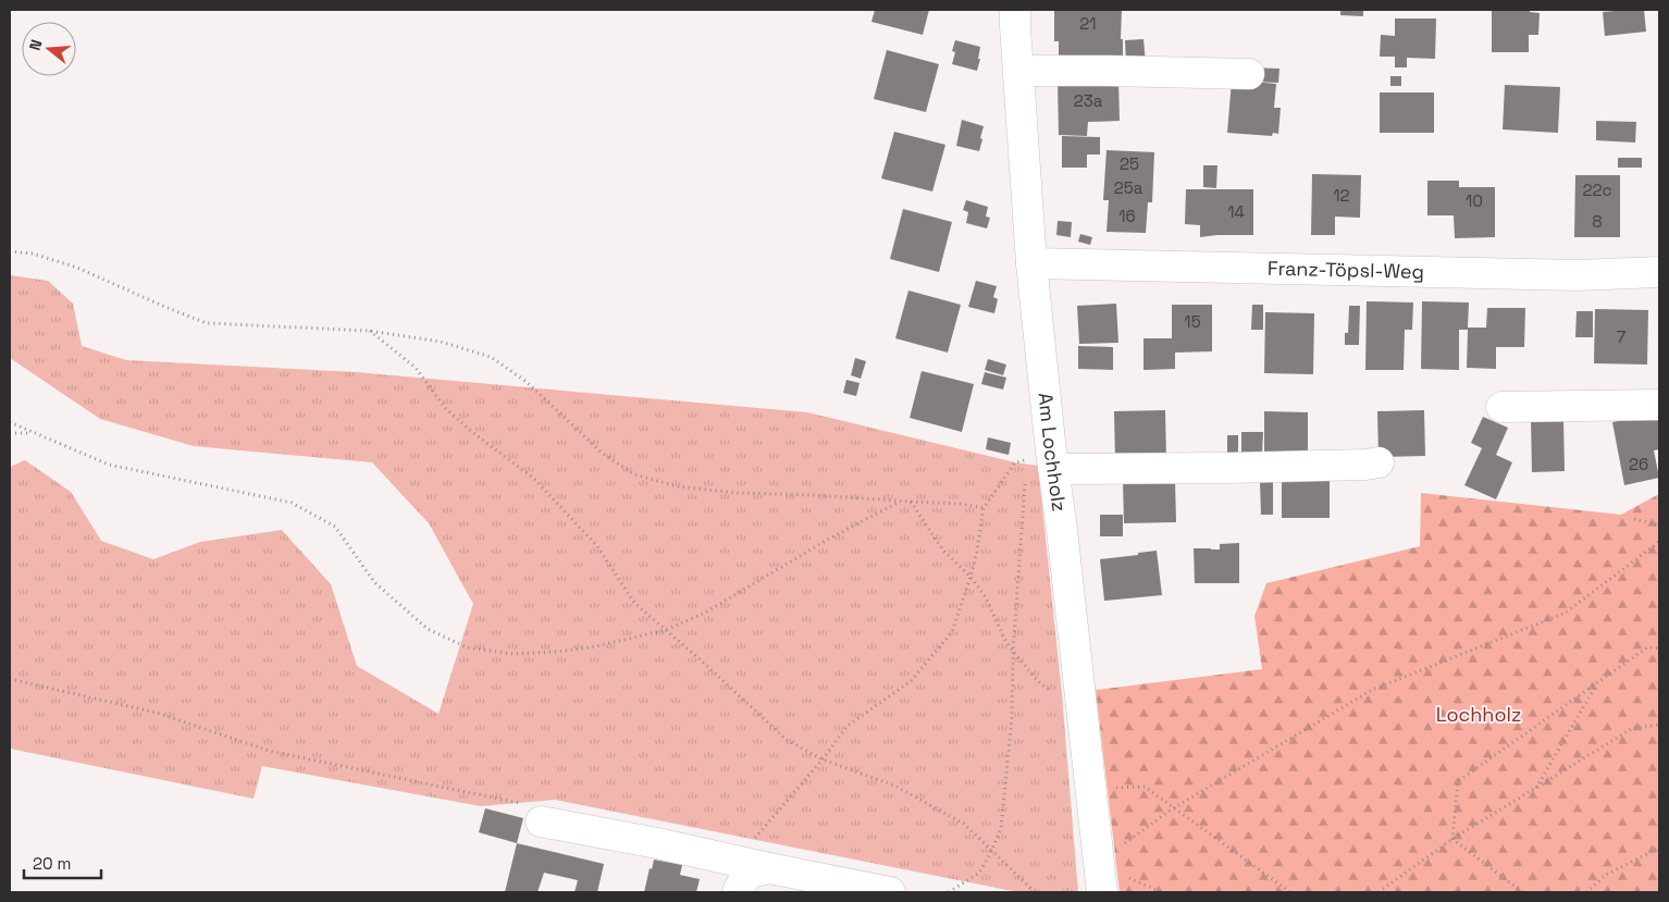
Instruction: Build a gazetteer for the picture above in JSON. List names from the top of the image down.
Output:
{
  "streets": {
    "street": ["Franz-Töpsl-Weg", "Am Lochholz"]
  },
  "crossings": [
    ["Franz-Töpsl-Weg", "Am Lochholz"]
  ],
  "parks": ["Lochholz"],
  "house_numbers": [
    "21",
    "23a",
    "25",
    "25a",
    "22c",
    "12",
    "10",
    "14",
    "16",
    "8",
    "15",
    "7",
    "26"
  ],
  "scale_bar": "20 m",
  "north": "left"
}
